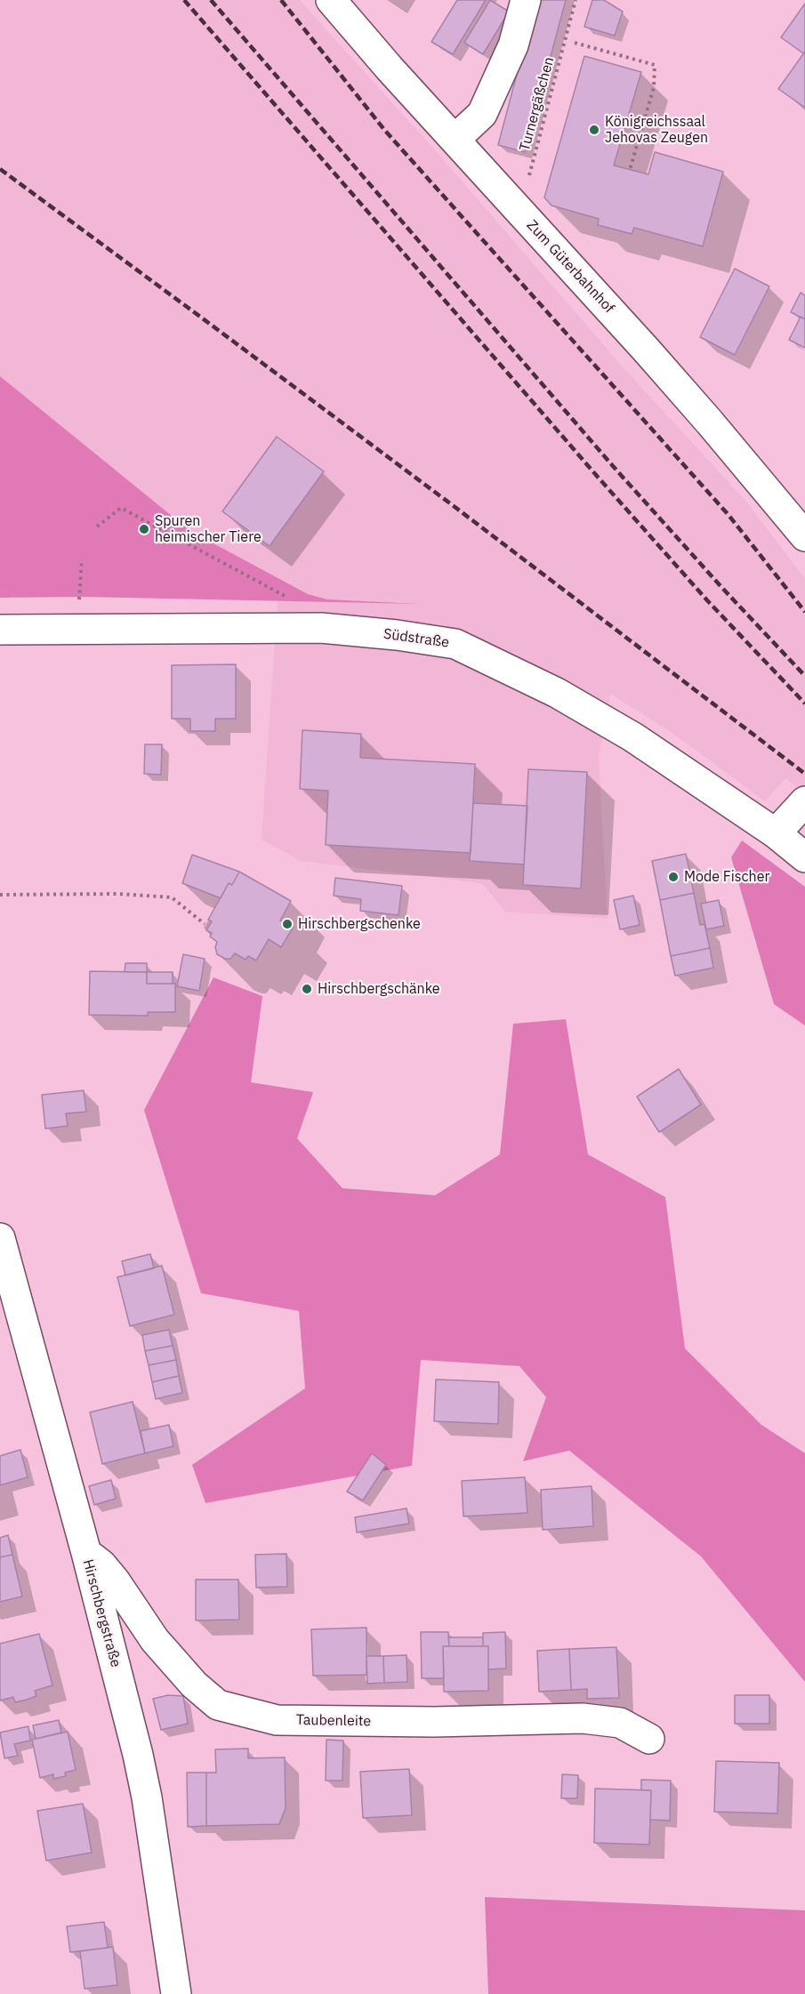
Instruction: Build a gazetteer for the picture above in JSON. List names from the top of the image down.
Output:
{
  "streets": {
    "street": [
      "Zum Güterbahnhof",
      "Südstraße",
      "Hirschbergstraße",
      "Taubenleite"
    ],
    "path": ["Turnergäßchen"]
  },
  "crossings": [
    ["Turnergäßchen", "Zum Güterbahnhof"],
    ["Hirschbergstraße", "Taubenleite"]
  ],
  "places": [
    "Königreichssaal Jehovas Zeugen",
    "Spuren heimischer Tiere",
    "Mode Fischer",
    "Hirschbergschenke",
    "Hirschbergschänke"
  ]
}
